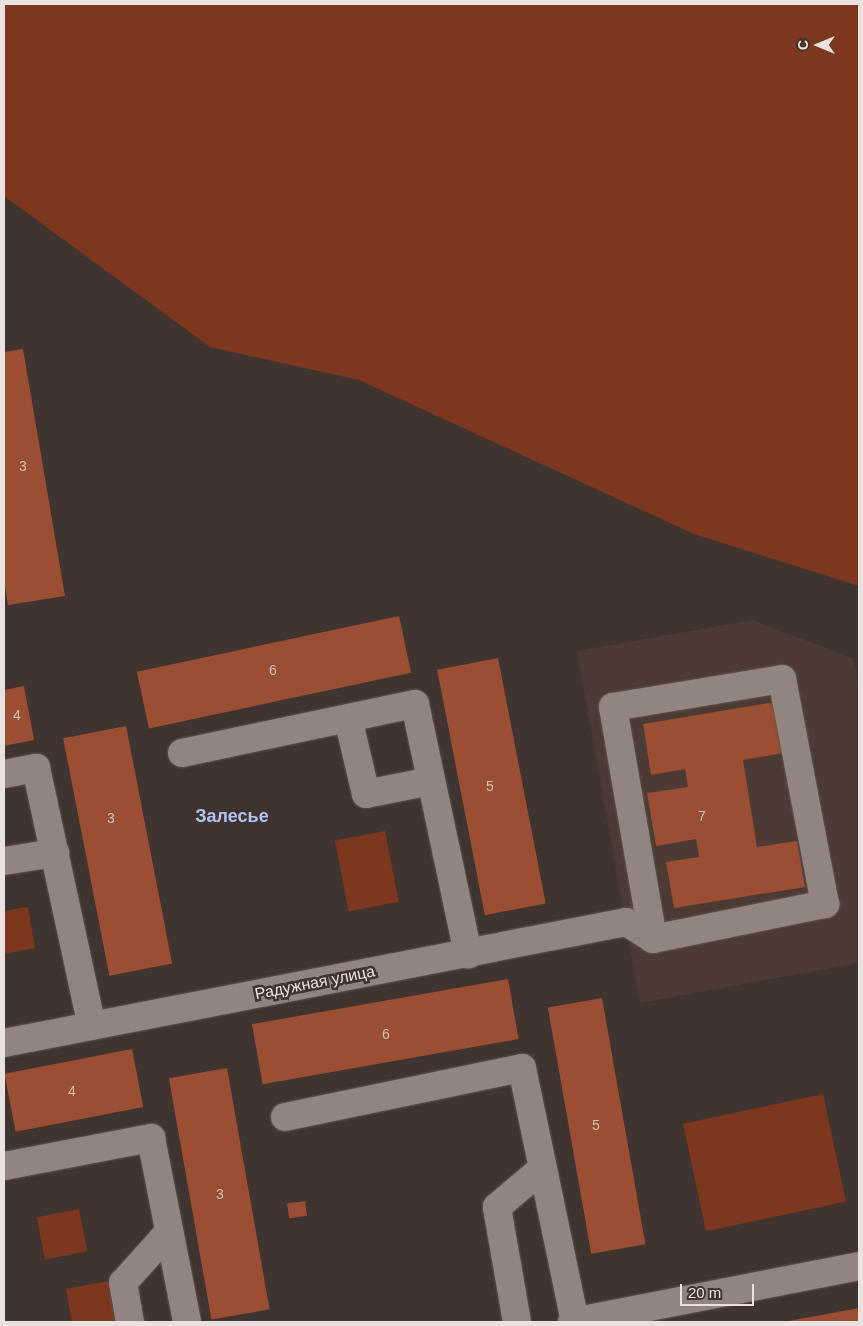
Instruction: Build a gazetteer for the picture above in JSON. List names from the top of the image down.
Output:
{
  "streets": {
    "street": ["Радужная улица"]
  },
  "districts": ["Залесье"],
  "house_numbers": [
    "3",
    "6",
    "4",
    "5",
    "7",
    "3",
    "6",
    "4",
    "5",
    "3"
  ],
  "scale_bar": "20 m",
  "north": "left"
}
